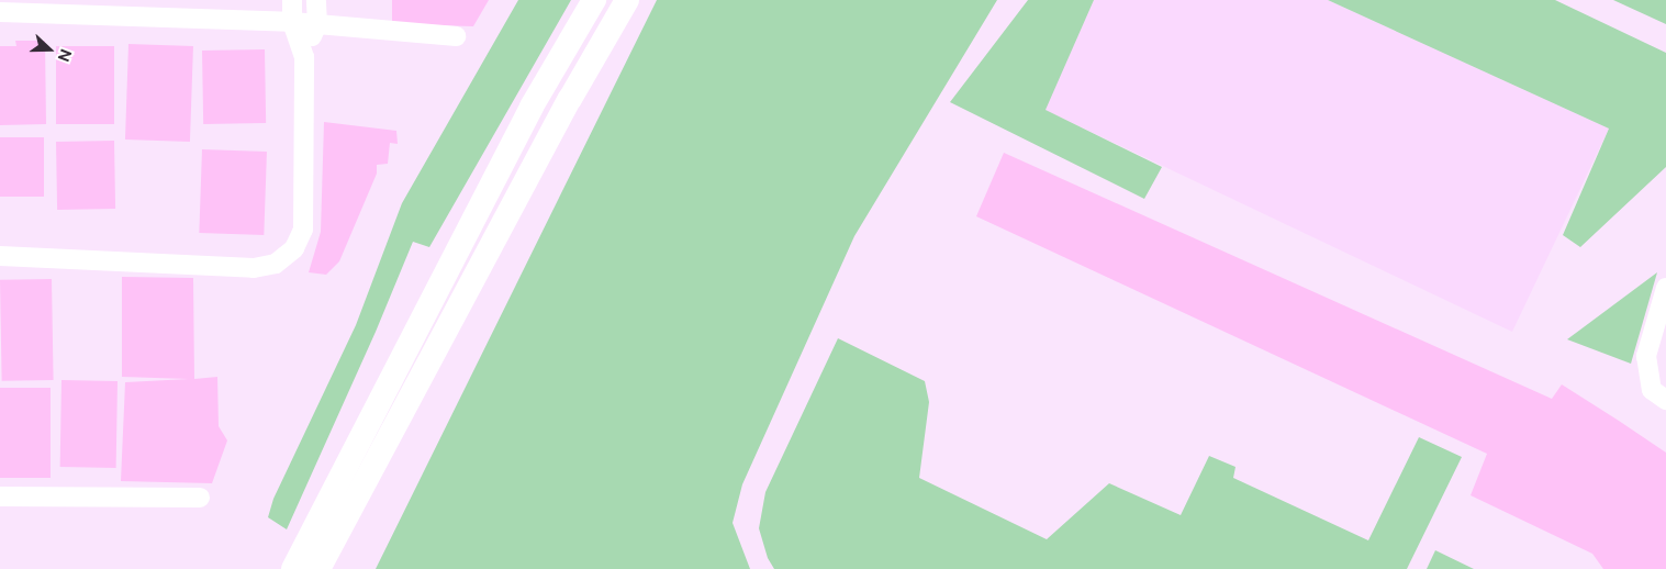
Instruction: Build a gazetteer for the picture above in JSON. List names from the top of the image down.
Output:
{
  "north": "right"
}
